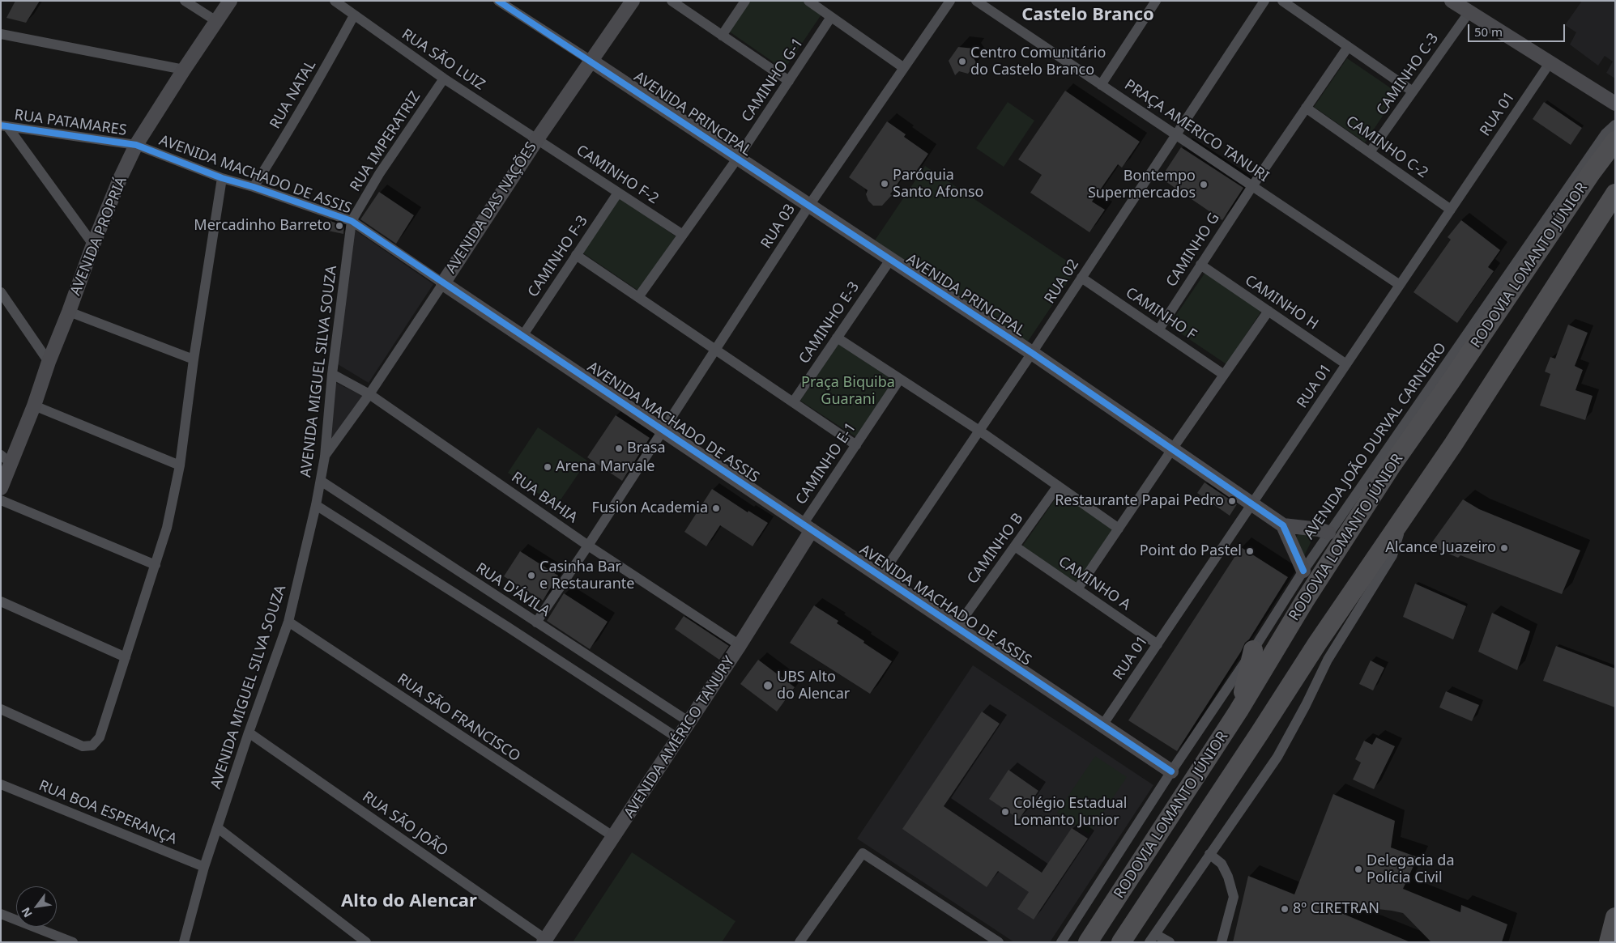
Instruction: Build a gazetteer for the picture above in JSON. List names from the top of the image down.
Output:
{
  "streets": {
    "highway": ["RODOVIA LOMANTO JÚNIOR"],
    "street": [
      "RUA SÃO LUIZ",
      "CAMINHO C-3",
      "CAMINHO G-1",
      "RUA NATAL",
      "AVENIDA PRINCIPAL",
      "RUA 01",
      "RUA PATAMARES",
      "PRAÇA AMERICO TANURI",
      "RUA IMPERATRIZ",
      "CAMINHO C-2",
      "AVENIDA MACHADO DE ASSIS",
      "CAMINHO F-2",
      "AVENIDA DAS NAÇÕES",
      "RUA 03",
      "AVENIDA PROPRIÁ",
      "CAMINHO G",
      "CAMINHO F-3",
      "RUA 02",
      "CAMINHO H",
      "CAMINHO F",
      "CAMINHO E-3",
      "AVENIDA MIGUEL SILVA SOUZA",
      "AVENIDA JOÃO DURVAL CARNEIRO",
      "CAMINHO E-1",
      "RUA BAHIA",
      "CAMINHO B",
      "CAMINHO A",
      "RUA D'ÁVILA",
      "RUA SÃO FRANCISCO",
      "AVENIDA AMÉRICO TANURY",
      "RUA BOA ESPERANÇA",
      "RUA SÃO JOÃO"
    ]
  },
  "crossings": [
    ["RUA SÃO LUIZ", "RUA NATAL"],
    ["RUA SÃO LUIZ", "RUA IMPERATRIZ"],
    ["RUA SÃO LUIZ", "CAMINHO F-2"],
    ["RUA SÃO LUIZ", "AVENIDA DAS NAÇÕES"],
    ["CAMINHO C-3", "CAMINHO C-2"],
    ["CAMINHO G-1", "AVENIDA PRINCIPAL"],
    ["CAMINHO G-1", "CAMINHO F-2"],
    ["RUA NATAL", "AVENIDA MACHADO DE ASSIS"],
    ["AVENIDA PRINCIPAL", "RUA 01"],
    ["AVENIDA PRINCIPAL", "AVENIDA DAS NAÇÕES"],
    ["AVENIDA PRINCIPAL", "RUA 03"],
    ["AVENIDA PRINCIPAL", "RUA 02"],
    ["AVENIDA PRINCIPAL", "CAMINHO E-3"],
    ["RUA 01", "PRAÇA AMERICO TANURI"],
    ["RUA 01", "CAMINHO C-2"],
    ["RUA 01", "AVENIDA MACHADO DE ASSIS"],
    ["RUA 01", "CAMINHO H"],
    ["RUA 01", "CAMINHO A"],
    ["RUA PATAMARES", "AVENIDA MACHADO DE ASSIS"],
    ["RUA PATAMARES", "AVENIDA PROPRIÁ"],
    ["PRAÇA AMERICO TANURI", "CAMINHO G"],
    ["PRAÇA AMERICO TANURI", "RUA 02"],
    ["RUA IMPERATRIZ", "AVENIDA MACHADO DE ASSIS"],
    ["RUA IMPERATRIZ", "AVENIDA MIGUEL SILVA SOUZA"],
    ["CAMINHO C-2", "CAMINHO G"],
    ["AVENIDA MACHADO DE ASSIS", "AVENIDA DAS NAÇÕES"],
    ["AVENIDA MACHADO DE ASSIS", "RUA 03"],
    ["AVENIDA MACHADO DE ASSIS", "AVENIDA PROPRIÁ"],
    ["AVENIDA MACHADO DE ASSIS", "CAMINHO F-3"],
    ["AVENIDA MACHADO DE ASSIS", "RUA 02"],
    ["AVENIDA MACHADO DE ASSIS", "AVENIDA MIGUEL SILVA SOUZA"],
    ["AVENIDA MACHADO DE ASSIS", "AVENIDA JOÃO DURVAL CARNEIRO"],
    ["AVENIDA MACHADO DE ASSIS", "CAMINHO E-1"],
    ["AVENIDA MACHADO DE ASSIS", "CAMINHO B"],
    ["AVENIDA MACHADO DE ASSIS", "AVENIDA AMÉRICO TANURY"],
    ["CAMINHO F-2", "AVENIDA DAS NAÇÕES"],
    ["CAMINHO F-2", "CAMINHO F-3"],
    ["AVENIDA DAS NAÇÕES", "AVENIDA MIGUEL SILVA SOUZA"],
    ["AVENIDA DAS NAÇÕES", "RUA BAHIA"],
    ["RUA 03", "RUA BAHIA"],
    ["RUA 03", "RUA D'ÁVILA"],
    ["CAMINHO G", "CAMINHO H"],
    ["CAMINHO G", "CAMINHO F"],
    ["RUA 02", "CAMINHO F"],
    ["AVENIDA MIGUEL SILVA SOUZA", "RUA BAHIA"],
    ["AVENIDA MIGUEL SILVA SOUZA", "RUA D'ÁVILA"],
    ["AVENIDA MIGUEL SILVA SOUZA", "RUA SÃO FRANCISCO"],
    ["AVENIDA MIGUEL SILVA SOUZA", "RUA BOA ESPERANÇA"],
    ["AVENIDA MIGUEL SILVA SOUZA", "RUA SÃO JOÃO"],
    ["CAMINHO E-1", "AVENIDA AMÉRICO TANURY"],
    ["RUA BAHIA", "AVENIDA AMÉRICO TANURY"],
    ["CAMINHO B", "CAMINHO A"],
    ["RUA D'ÁVILA", "AVENIDA AMÉRICO TANURY"],
    ["RUA SÃO FRANCISCO", "AVENIDA AMÉRICO TANURY"],
    ["AVENIDA AMÉRICO TANURY", "RUA SÃO JOÃO"]
  ],
  "districts": ["Castelo Branco", "Alto do Alencar"],
  "parks": ["Praça Biquiba Guarani"],
  "places": [
    "Centro Comunitário do Castelo Branco",
    "Paróquia Santo Afonso",
    "Bontempo Supermercados",
    "Mercadinho Barreto",
    "Brasa",
    "Arena Marvale",
    "Restaurante Papai Pedro",
    "Fusion Academia",
    "Alcance Juazeiro",
    "Point do Pastel",
    "Casinha Bar e Restaurante",
    "UBS Alto do Alencar",
    "Colégio Estadual Lomanto Junior",
    "Delegacia da Polícia Civil",
    "8º CIRETRAN"
  ],
  "scale_bar": "50 m",
  "north": "bottom left"
}
